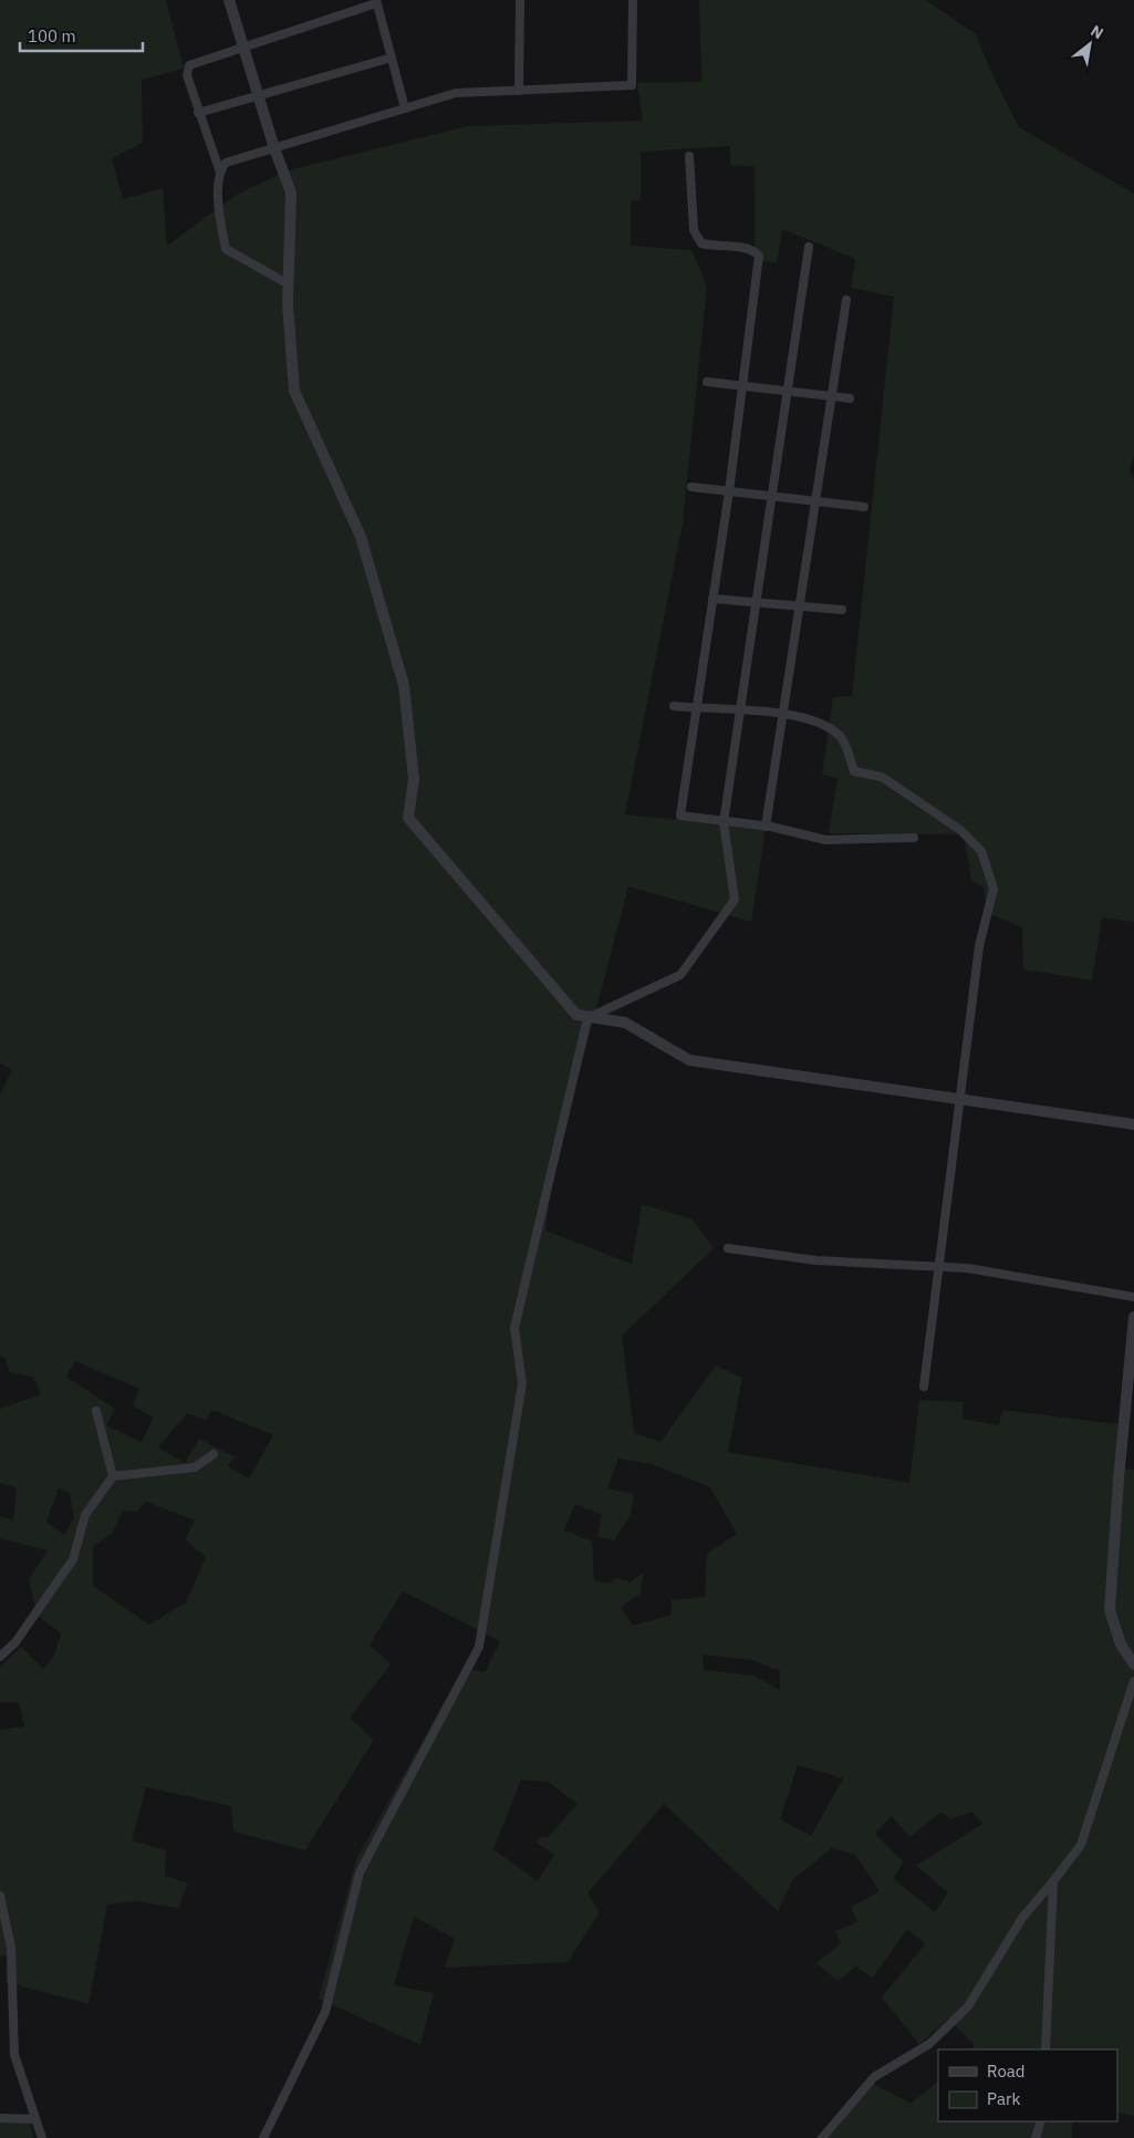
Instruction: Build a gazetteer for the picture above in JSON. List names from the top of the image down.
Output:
{
  "legend": ["Road", "Park"],
  "scale_bar": "100 m",
  "north": "top right"
}
